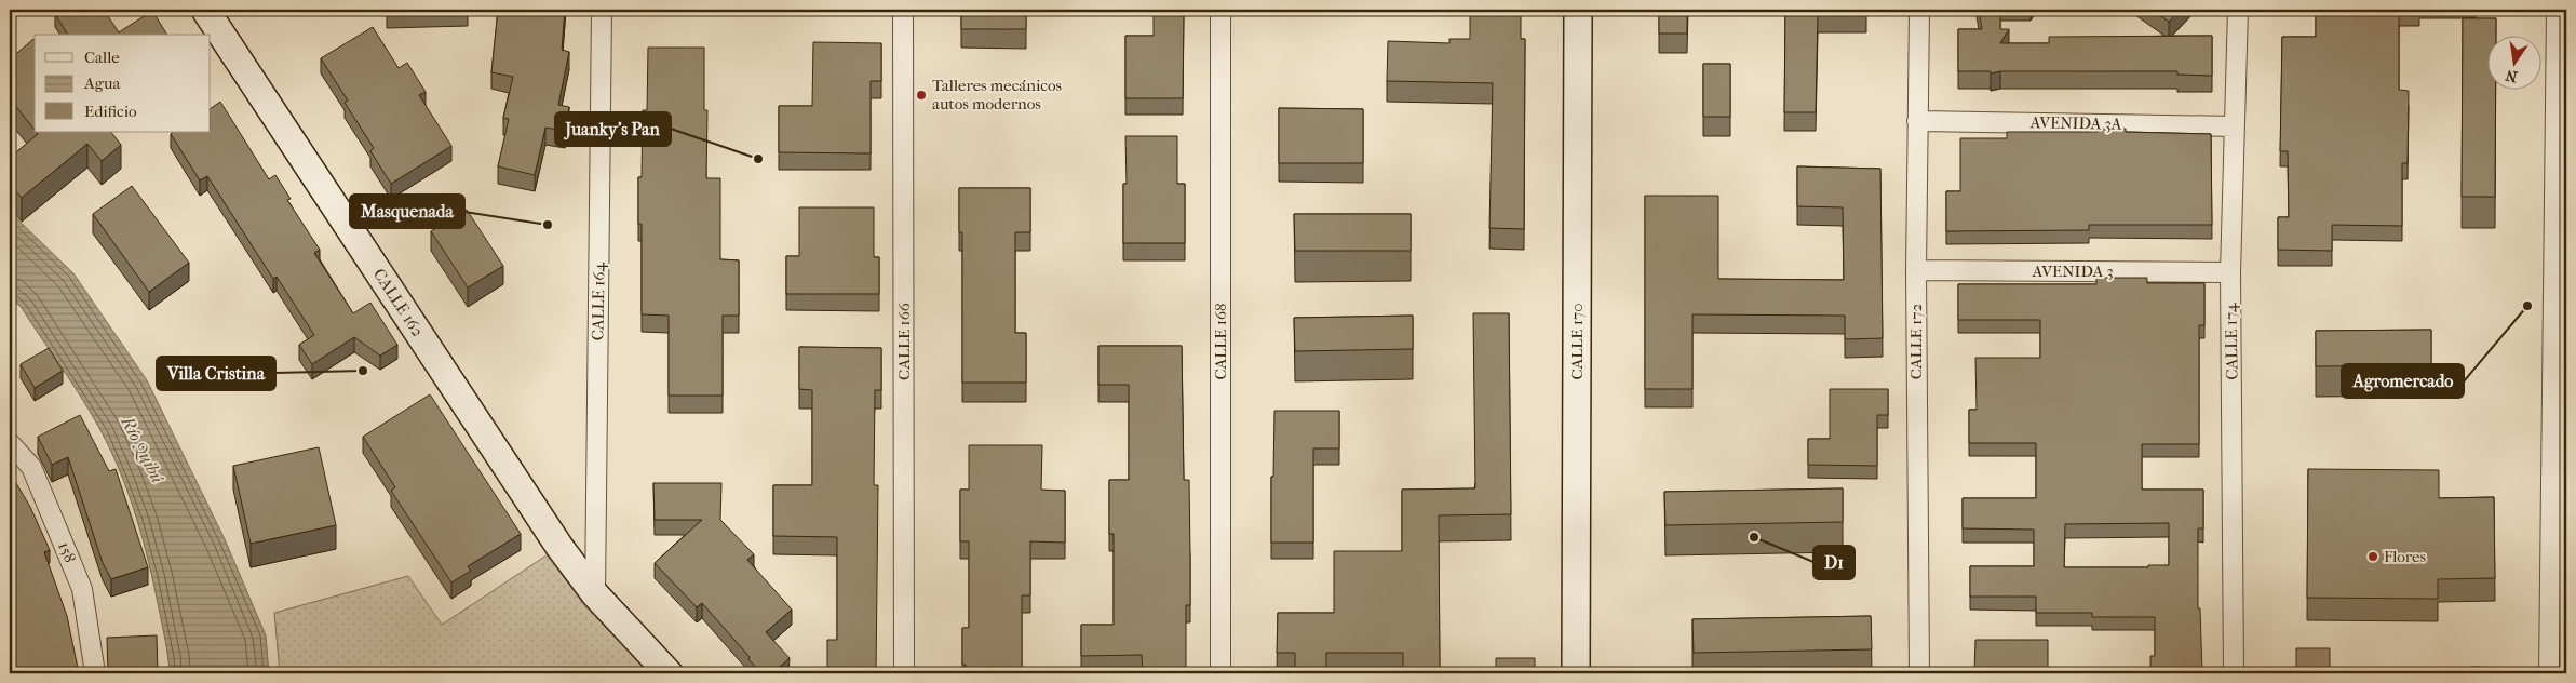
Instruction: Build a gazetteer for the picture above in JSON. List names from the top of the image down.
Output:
{
  "streets": {
    "street": [
      "AVENIDA 3A",
      "AVENIDA 3",
      "CALLE 164",
      "CALLE 162",
      "CALLE 166",
      "CALLE 168",
      "CALLE 170",
      "CALLE 172",
      "CALLE 174",
      "158"
    ]
  },
  "crossings": [
    ["AVENIDA 3A", "CALLE 172"],
    ["AVENIDA 3A", "CALLE 174"],
    ["AVENIDA 3", "CALLE 172"],
    ["AVENIDA 3", "CALLE 174"],
    ["CALLE 164", "CALLE 162"]
  ],
  "water": ["Río Quibú"],
  "places": [
    "Talleres mecánicos autos modernos",
    "Juanky's Pan",
    "Masquenada",
    "Agromercado",
    "Villa Cristina",
    "D1",
    "Flores"
  ],
  "legend": ["Calle", "Agua", "Edificio"],
  "north": "bottom"
}
